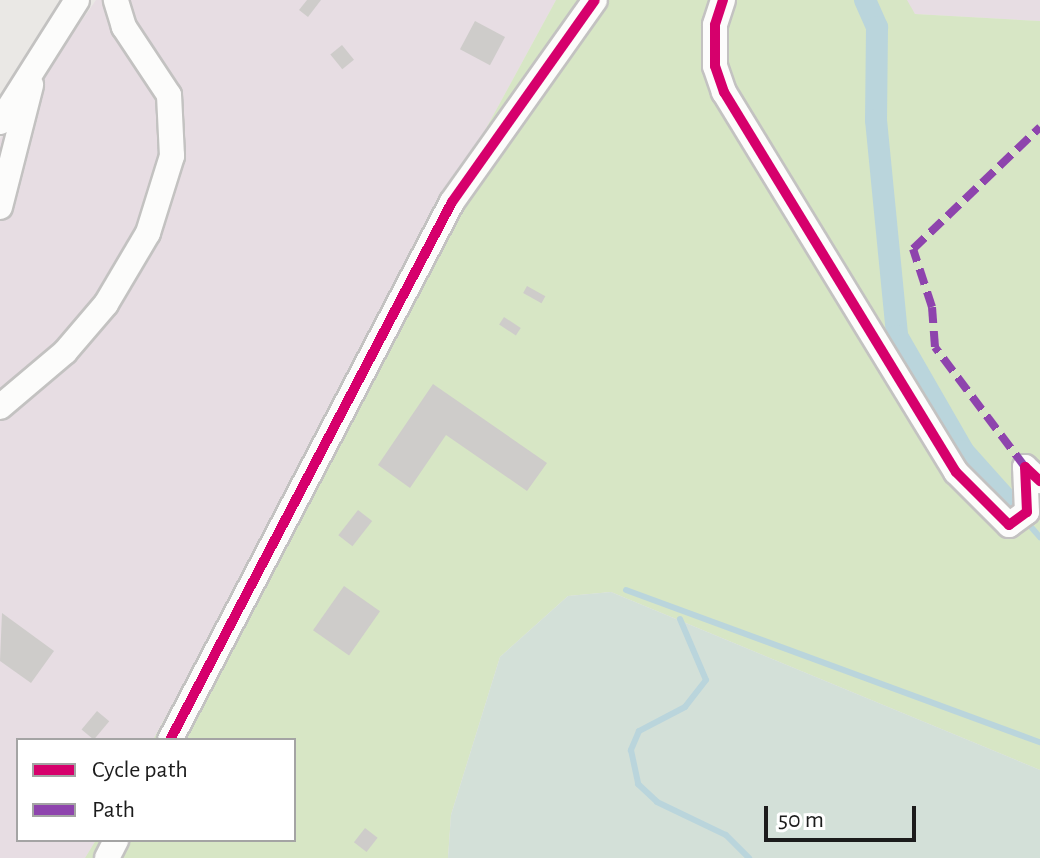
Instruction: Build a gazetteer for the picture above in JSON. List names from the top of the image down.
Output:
{
  "legend": ["Cycle path", "Path"],
  "scale_bar": "50 m"
}
